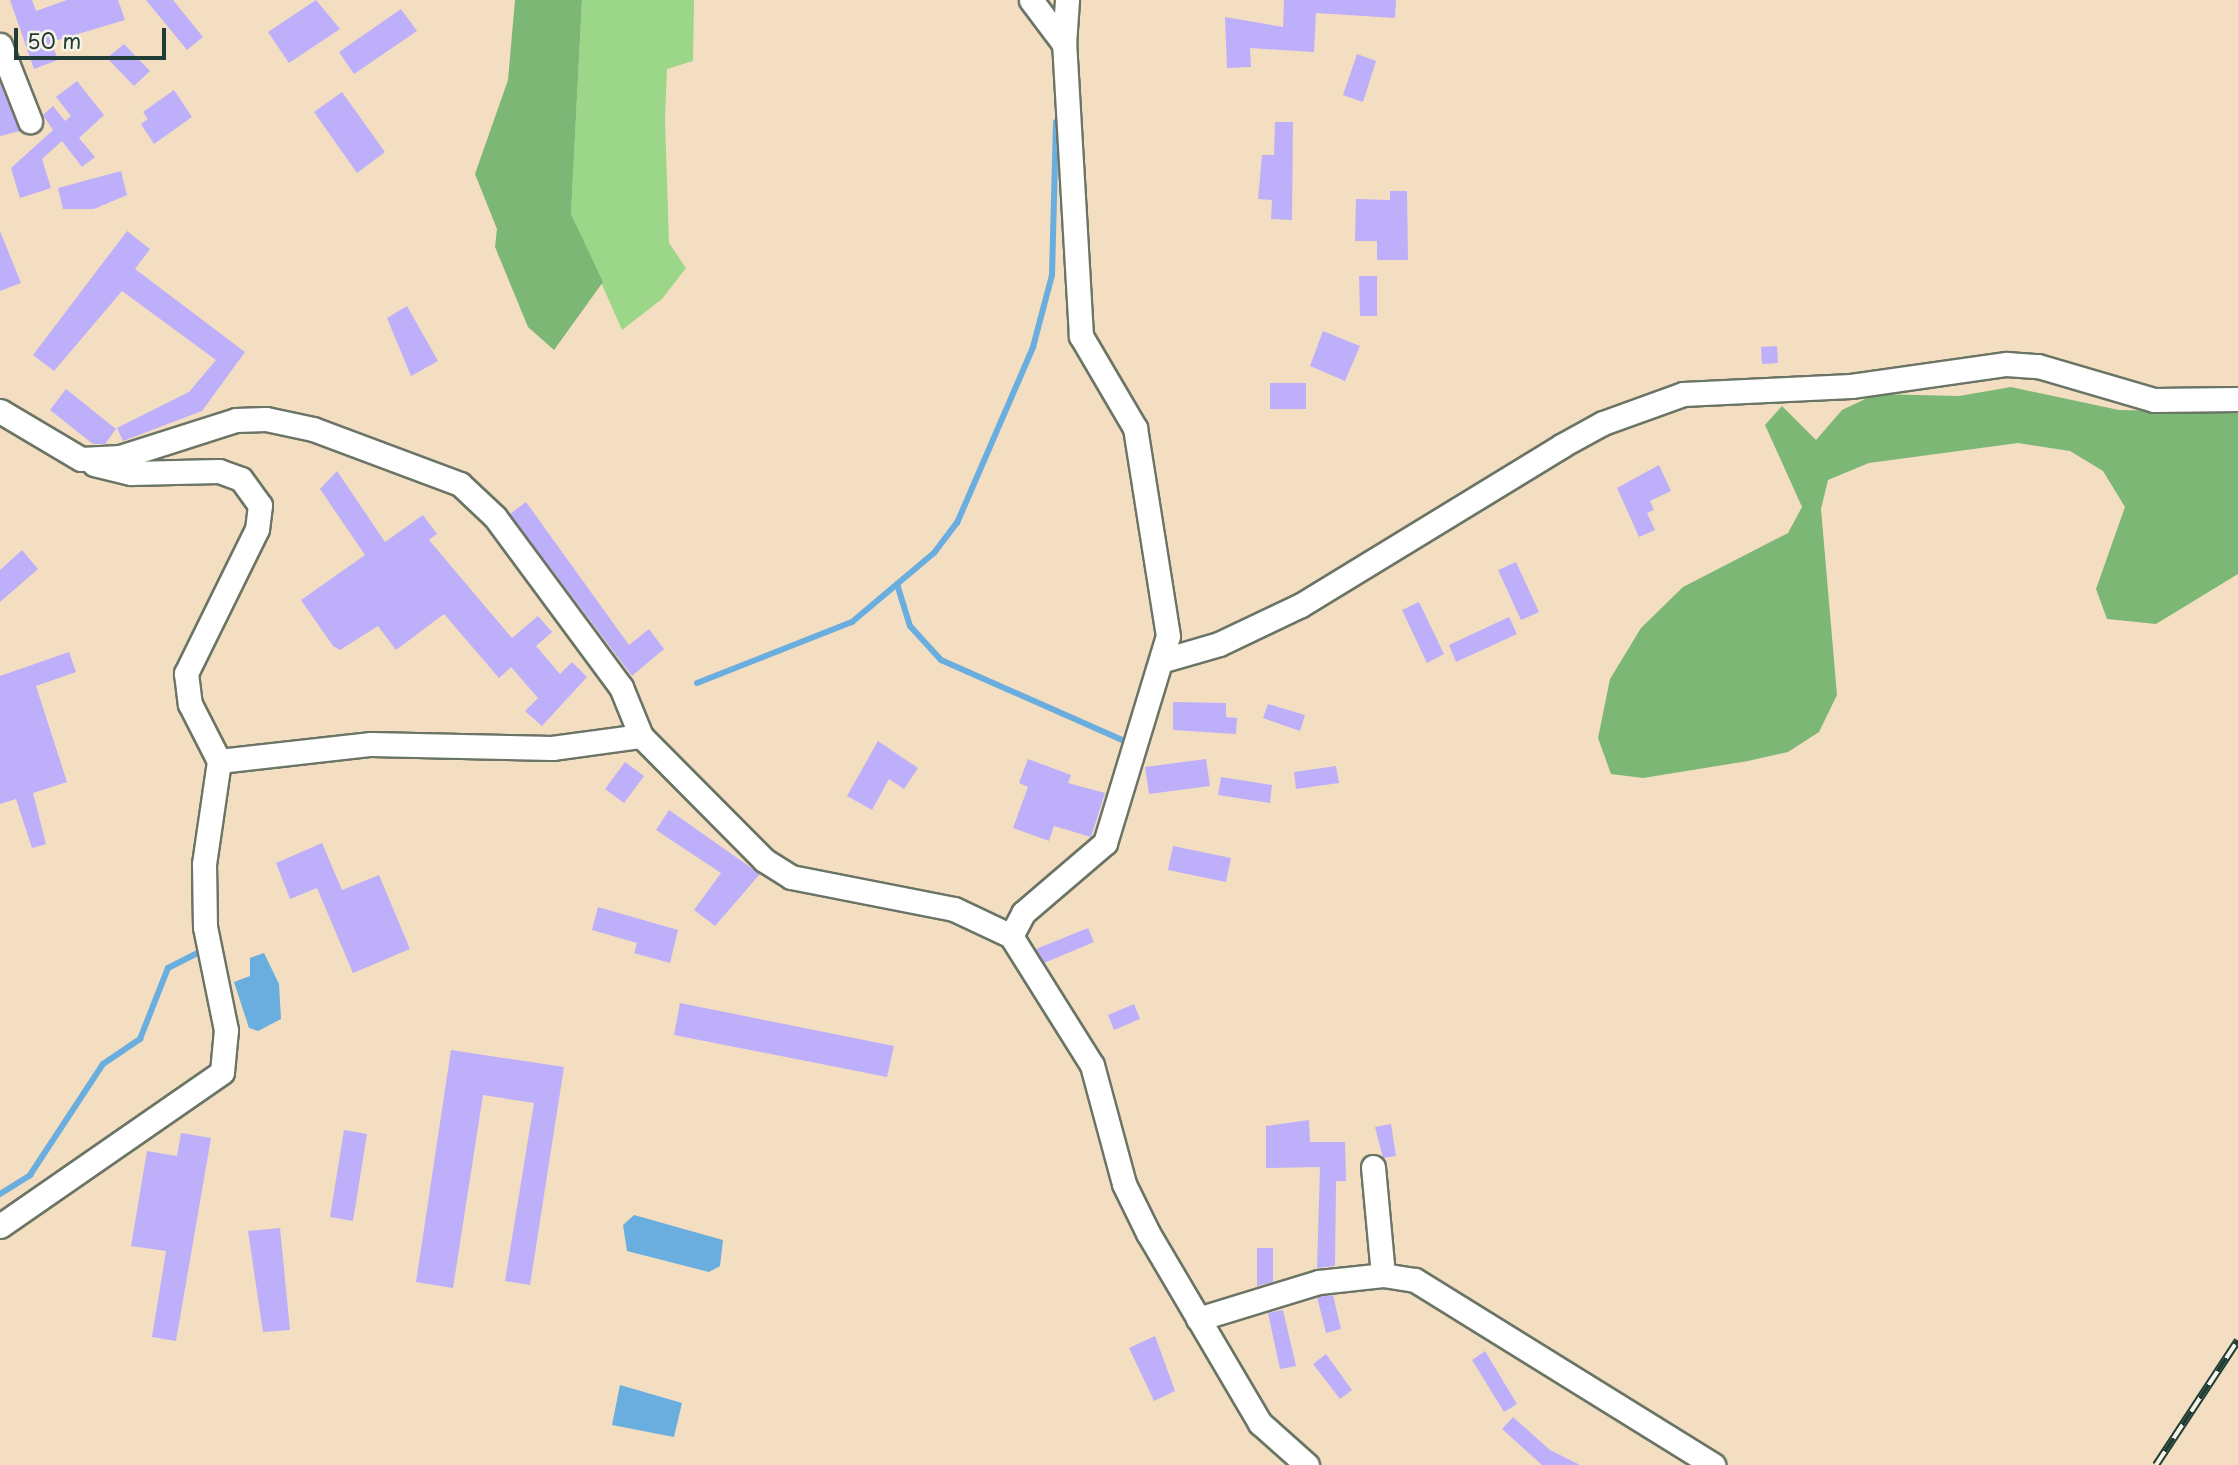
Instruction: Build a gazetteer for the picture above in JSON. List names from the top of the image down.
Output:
{
  "scale_bar": "50 m"
}
